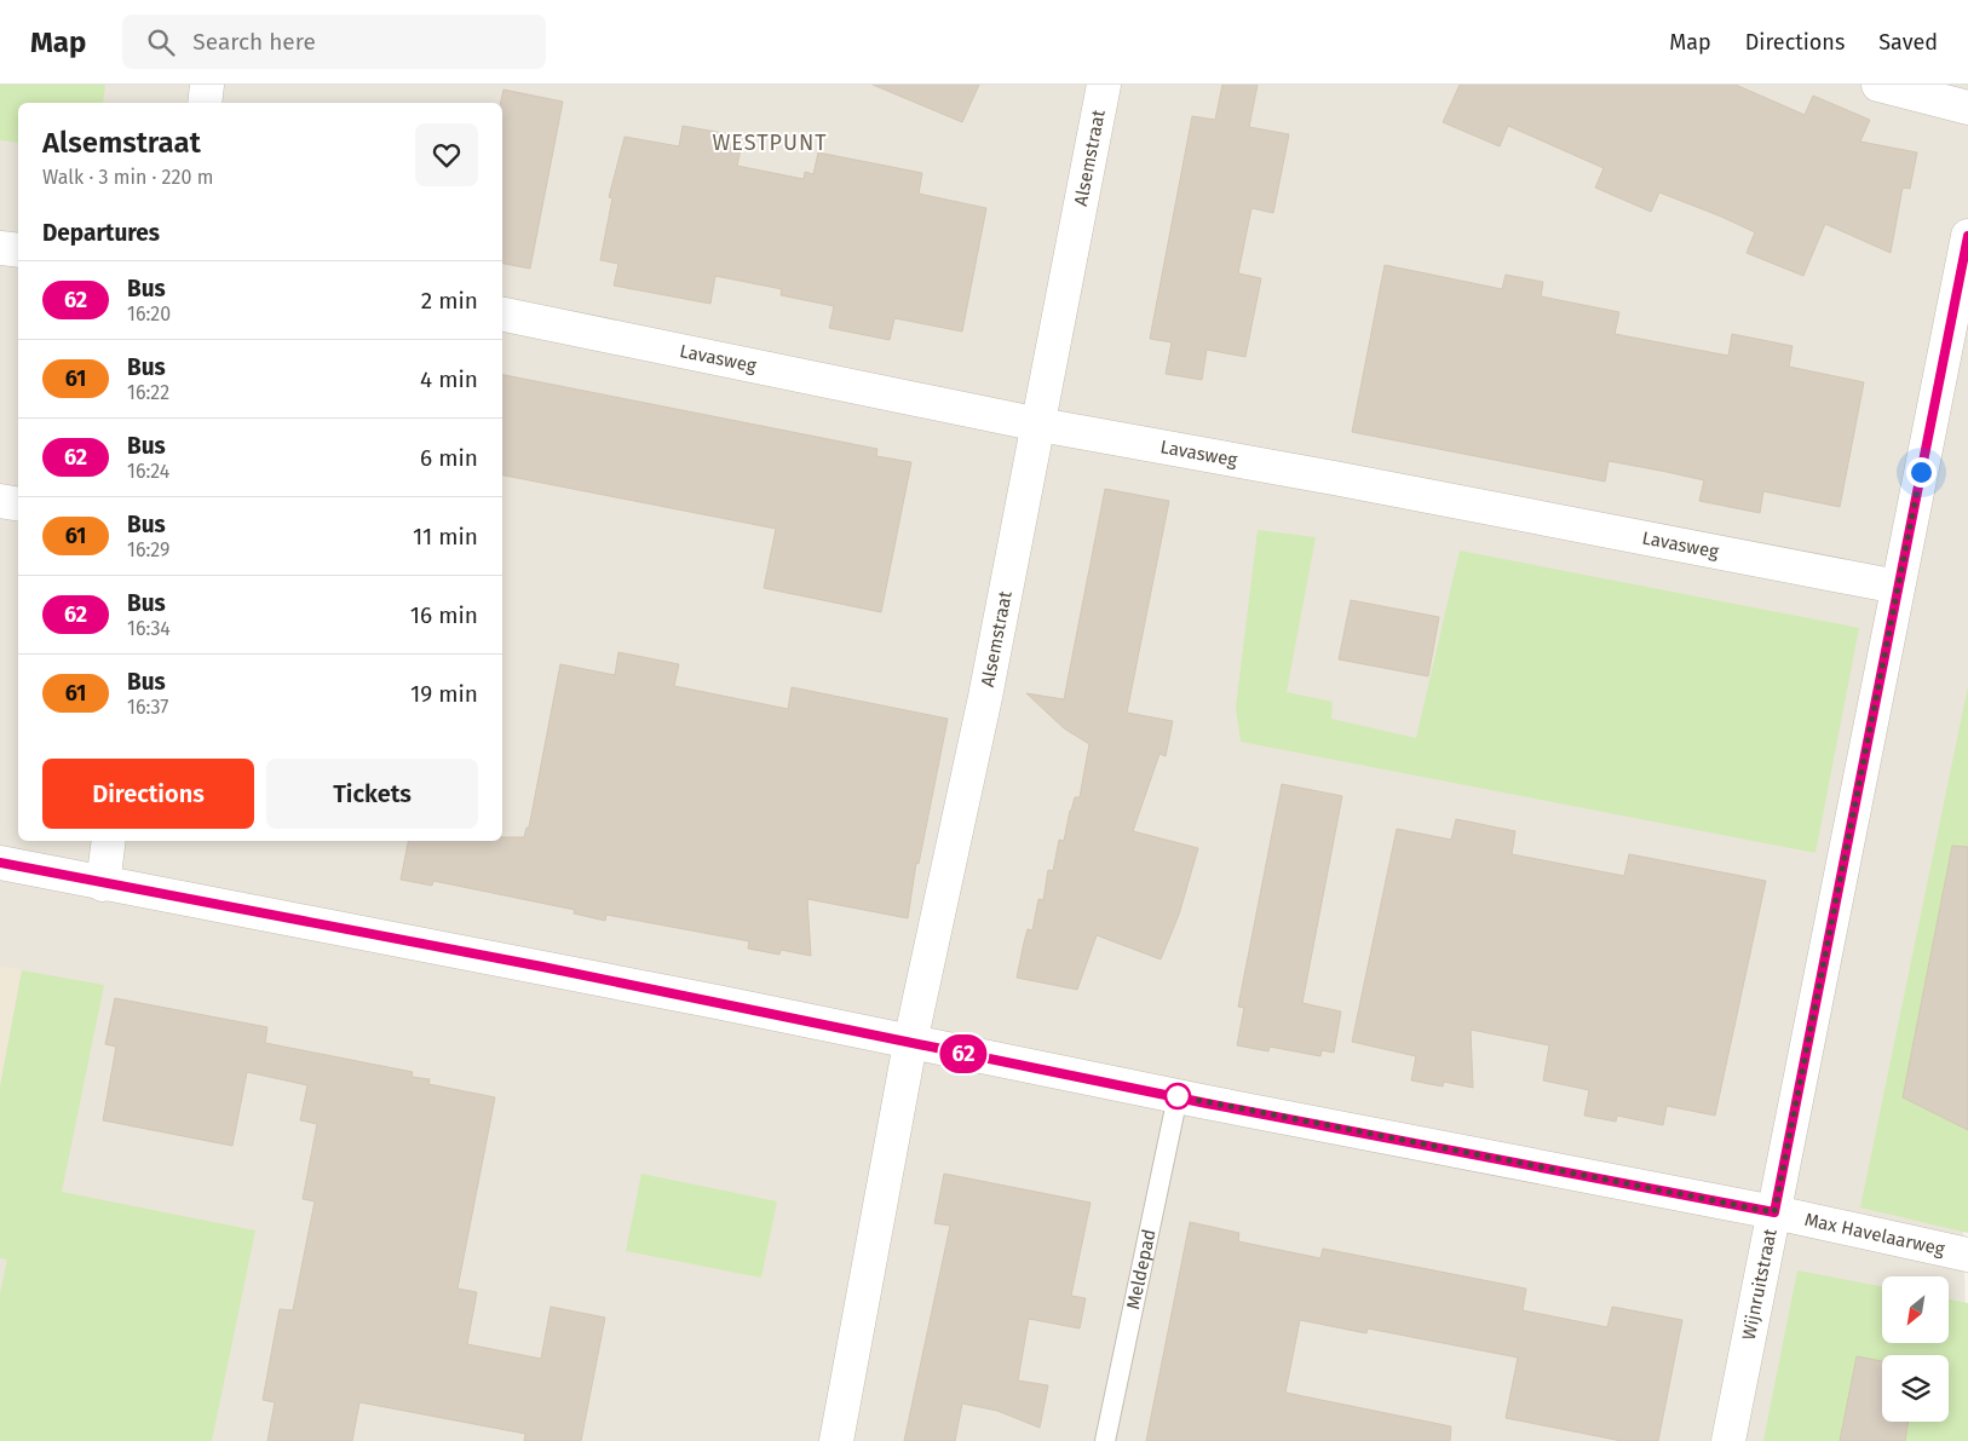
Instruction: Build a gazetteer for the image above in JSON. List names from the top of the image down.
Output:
{
  "streets": {
    "street": [
      "Alsemstraat",
      "Lavasweg",
      "Max Havelaarweg",
      "Wijnruitstraat"
    ],
    "lane": ["Meldepad"]
  },
  "crossings": [
    ["Alsemstraat", "Lavasweg"],
    ["Alsemstraat", "Max Havelaarweg"],
    ["Lavasweg", "Wijnruitstraat"],
    ["Max Havelaarweg", "Meldepad"],
    ["Max Havelaarweg", "Wijnruitstraat"]
  ],
  "districts": ["WESTPUNT"],
  "lines": ["bus line 62"],
  "north": "bottom left",
  "page": {
    "header": "Map",
    "search": "Search here",
    "nav": ["Map", "Directions", "Saved"],
    "on_map": "62",
    "heading": [
      ["Alsemstraat", "Walk · 3 min · 220 m"],
      "Departures"
    ],
    "list": [
      {
        "mark": "62",
        "name": "Bus",
        "note": "16:20",
        "value": "2 min"
      },
      {
        "mark": "61",
        "name": "Bus",
        "note": "16:22",
        "value": "4 min"
      },
      {
        "mark": "62",
        "name": "Bus",
        "note": "16:24",
        "value": "6 min"
      },
      {
        "mark": "61",
        "name": "Bus",
        "note": "16:29",
        "value": "11 min"
      },
      {
        "mark": "62",
        "name": "Bus",
        "note": "16:34",
        "value": "16 min"
      },
      {
        "mark": "61",
        "name": "Bus",
        "note": "16:37",
        "value": "19 min"
      }
    ],
    "buttons": ["Directions", "Tickets"]
  }
}
